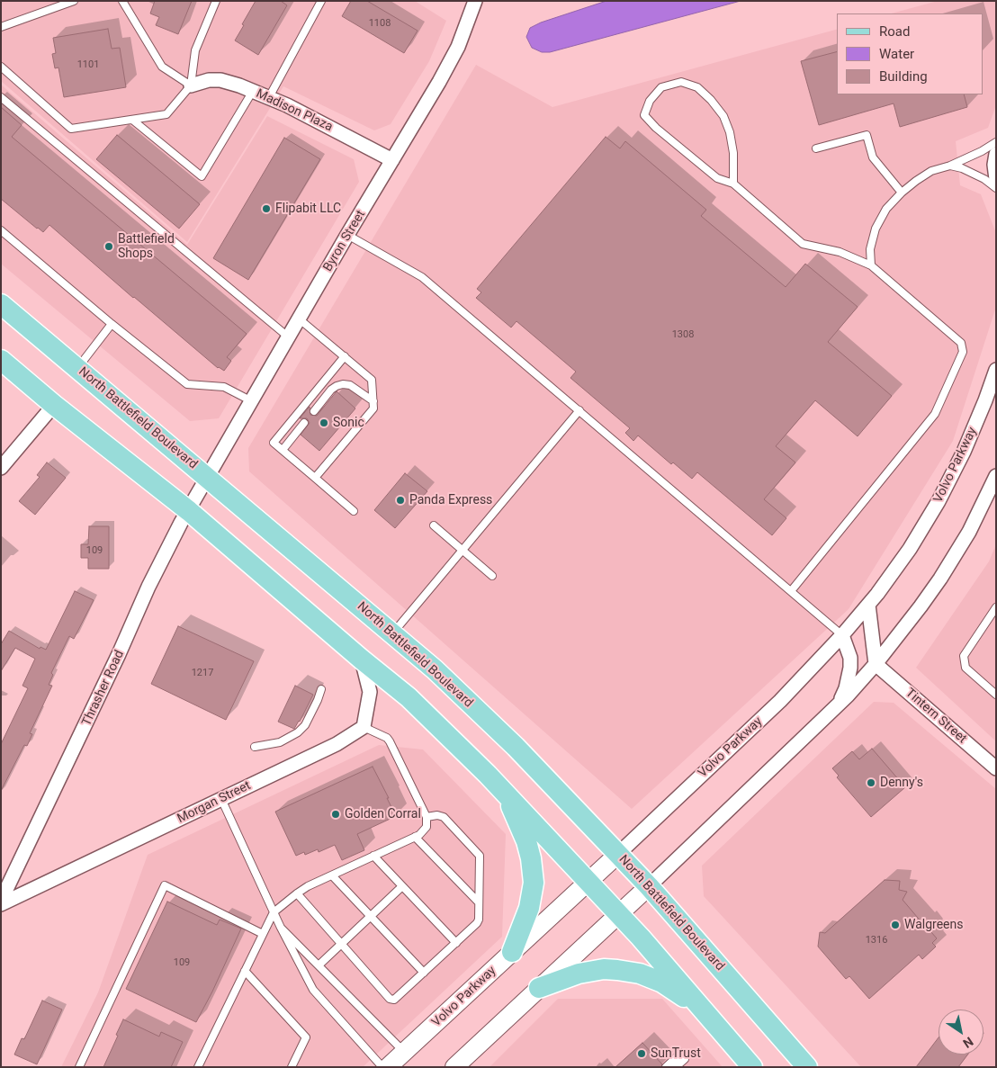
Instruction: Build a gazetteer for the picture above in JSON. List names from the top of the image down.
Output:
{
  "streets": {
    "main road": ["North Battlefield Boulevard", "Volvo Parkway"],
    "street": [
      "Madison Plaza",
      "Byron Street",
      "Thrasher Road",
      "Tintern Street",
      "Morgan Street"
    ]
  },
  "crossings": [
    ["Madison Plaza", "Byron Street"],
    ["Byron Street", "North Battlefield Boulevard"],
    ["Byron Street", "Thrasher Road"],
    ["North Battlefield Boulevard", "Volvo Parkway"],
    ["North Battlefield Boulevard", "Thrasher Road"],
    ["Thrasher Road", "Morgan Street"]
  ],
  "places": [
    "Flipabit LLC",
    "Battlefield Shops",
    "Sonic",
    "Panda Express",
    "Denny's",
    "Golden Corral",
    "Walgreens",
    "SunTrust"
  ],
  "house_numbers": [
    "1108",
    "1101",
    "1308",
    "109",
    "1217",
    "1316",
    "109"
  ],
  "legend": ["Road", "Water", "Building"],
  "north": "bottom right"
}
